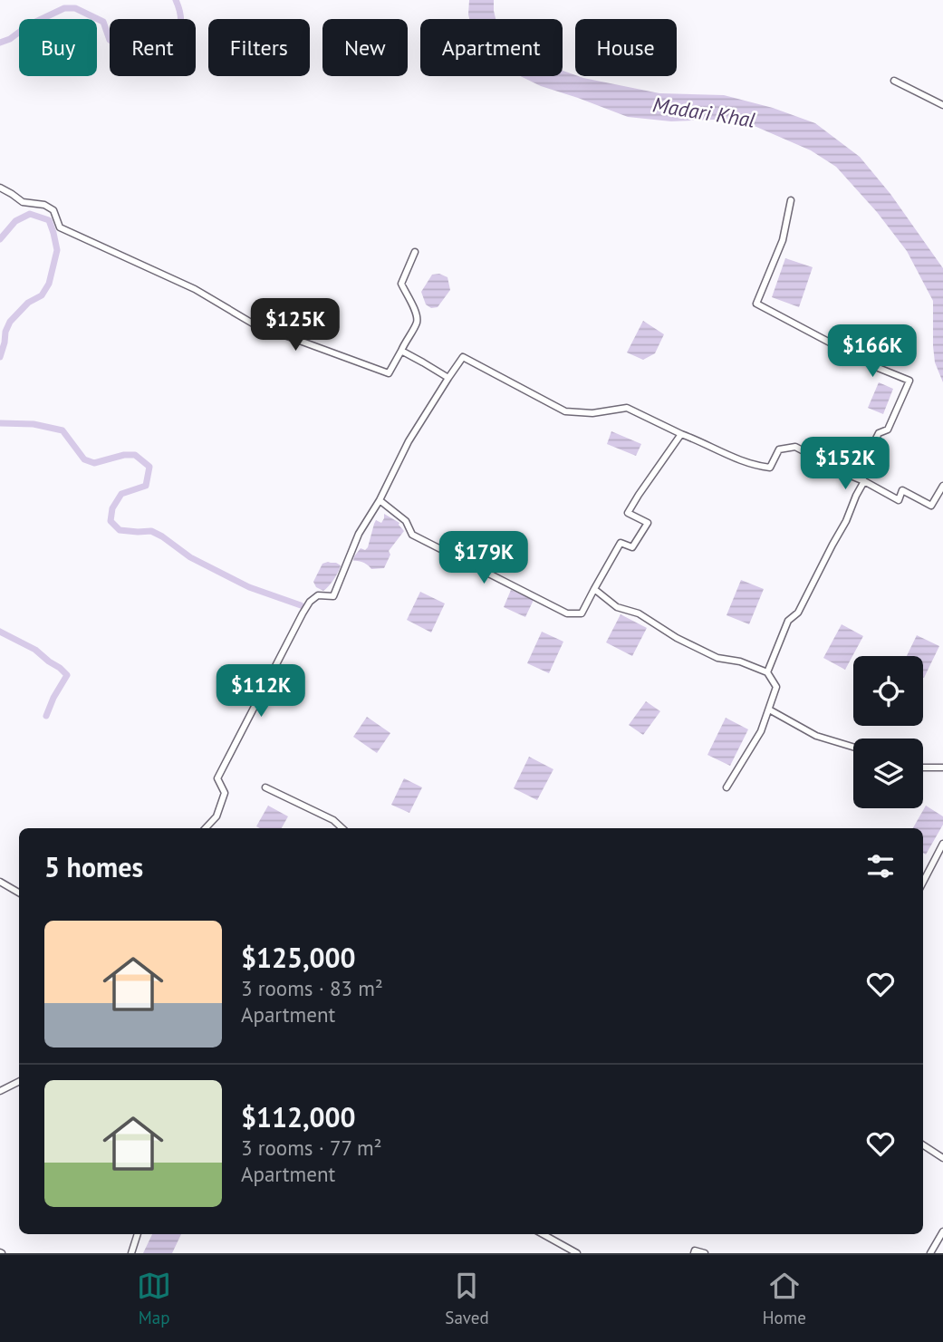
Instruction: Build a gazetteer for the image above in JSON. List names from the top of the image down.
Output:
{
  "water": ["Madari Khal"],
  "page": {
    "chip": [
      "Buy",
      "Rent",
      "Filters",
      "New",
      "Apartment",
      "House"
    ],
    "price": [
      "$125K",
      "$166K",
      "$152K",
      "$179K",
      "$112K"
    ],
    "heading": "5 homes",
    "list": [
      {
        "name": "$125,000",
        "note": "3 rooms · 83 m² · Apartment"
      },
      {
        "name": "$112,000",
        "note": "3 rooms · 77 m² · Apartment"
      }
    ],
    "tabs": ["Map", "Saved", "Home"]
  }
}
